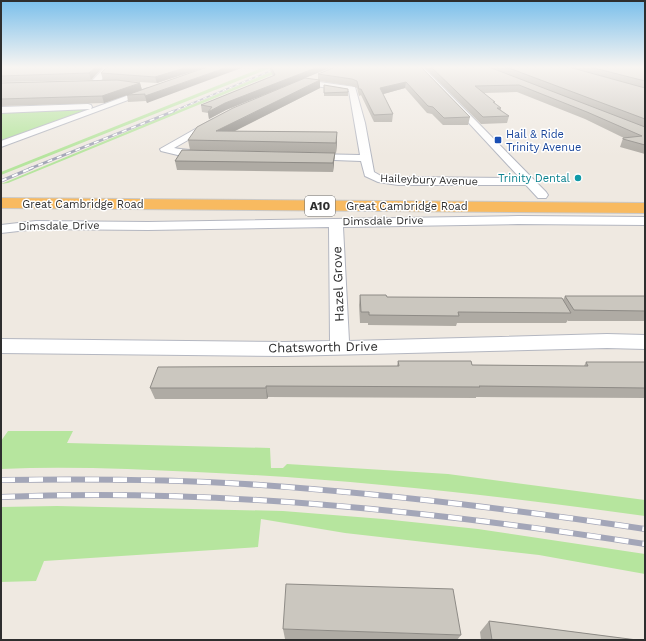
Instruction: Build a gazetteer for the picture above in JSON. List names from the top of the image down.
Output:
{
  "streets": {
    "highway": ["Great Cambridge Road", "A10"],
    "street": [
      "Haileybury Avenue",
      "Dimsdale Drive",
      "Hazel Grove",
      "Chatsworth Drive"
    ]
  },
  "crossings": [
    ["Great Cambridge Road", "A10"],
    ["Great Cambridge Road", "Dimsdale Drive"],
    ["A10", "Dimsdale Drive"],
    ["Dimsdale Drive", "Hazel Grove"],
    ["Hazel Grove", "Chatsworth Drive"]
  ],
  "places": {
    "transit": ["Hail & Ride Trinity Avenue"],
    "other": ["Trinity Dental"]
  }
}
